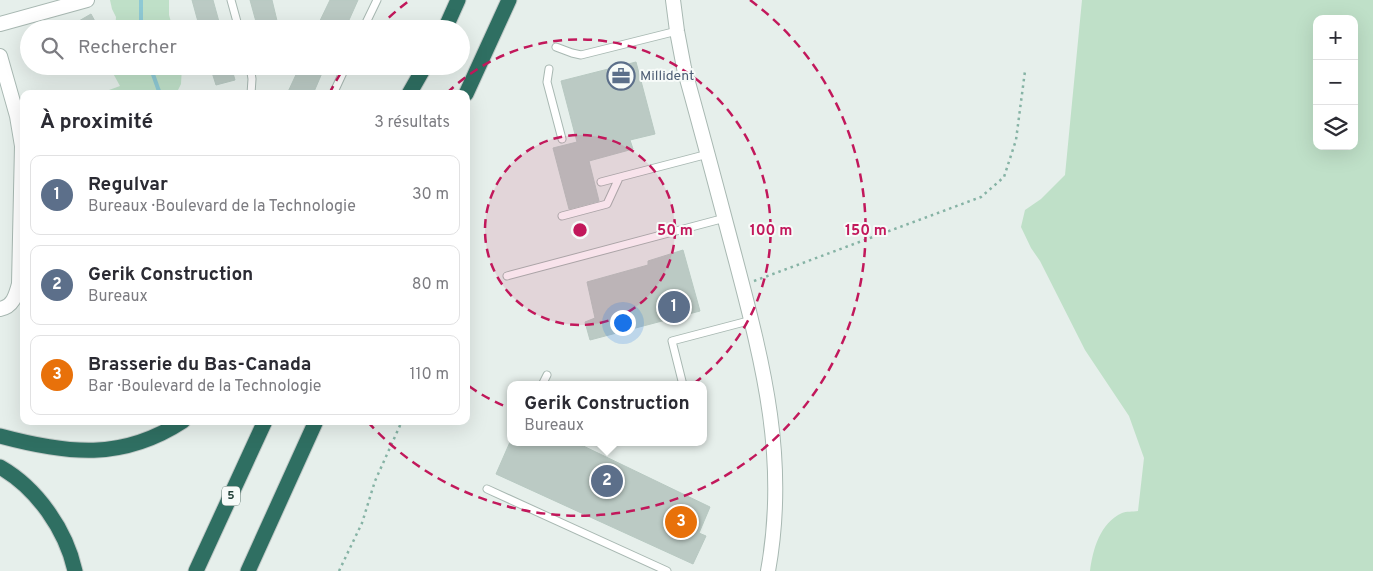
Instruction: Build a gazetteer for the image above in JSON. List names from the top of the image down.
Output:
{
  "streets": {
    "highway": ["5"]
  },
  "places": {
    "office": ["Millident"]
  },
  "page": {
    "map_buttons": ["+", "−"],
    "search": "Rechercher",
    "heading": ["À proximité", "3 résultats"],
    "list": [
      {
        "mark": "1",
        "name": "Regulvar",
        "note": "Bureaux · Boulevard de la Technologie",
        "value": "30 m"
      },
      {
        "mark": "2",
        "name": "Gerik Construction",
        "note": "Bureaux",
        "value": "80 m"
      },
      {
        "mark": "3",
        "name": "Brasserie du Bas-Canada",
        "note": "Bar · Boulevard de la Technologie",
        "value": "110 m"
      }
    ],
    "pins": ["1", "2", "3"],
    "popup": ["Gerik Construction", "Bureaux"]
  },
  "rings": ["50 m", "100 m", "150 m"]
}
